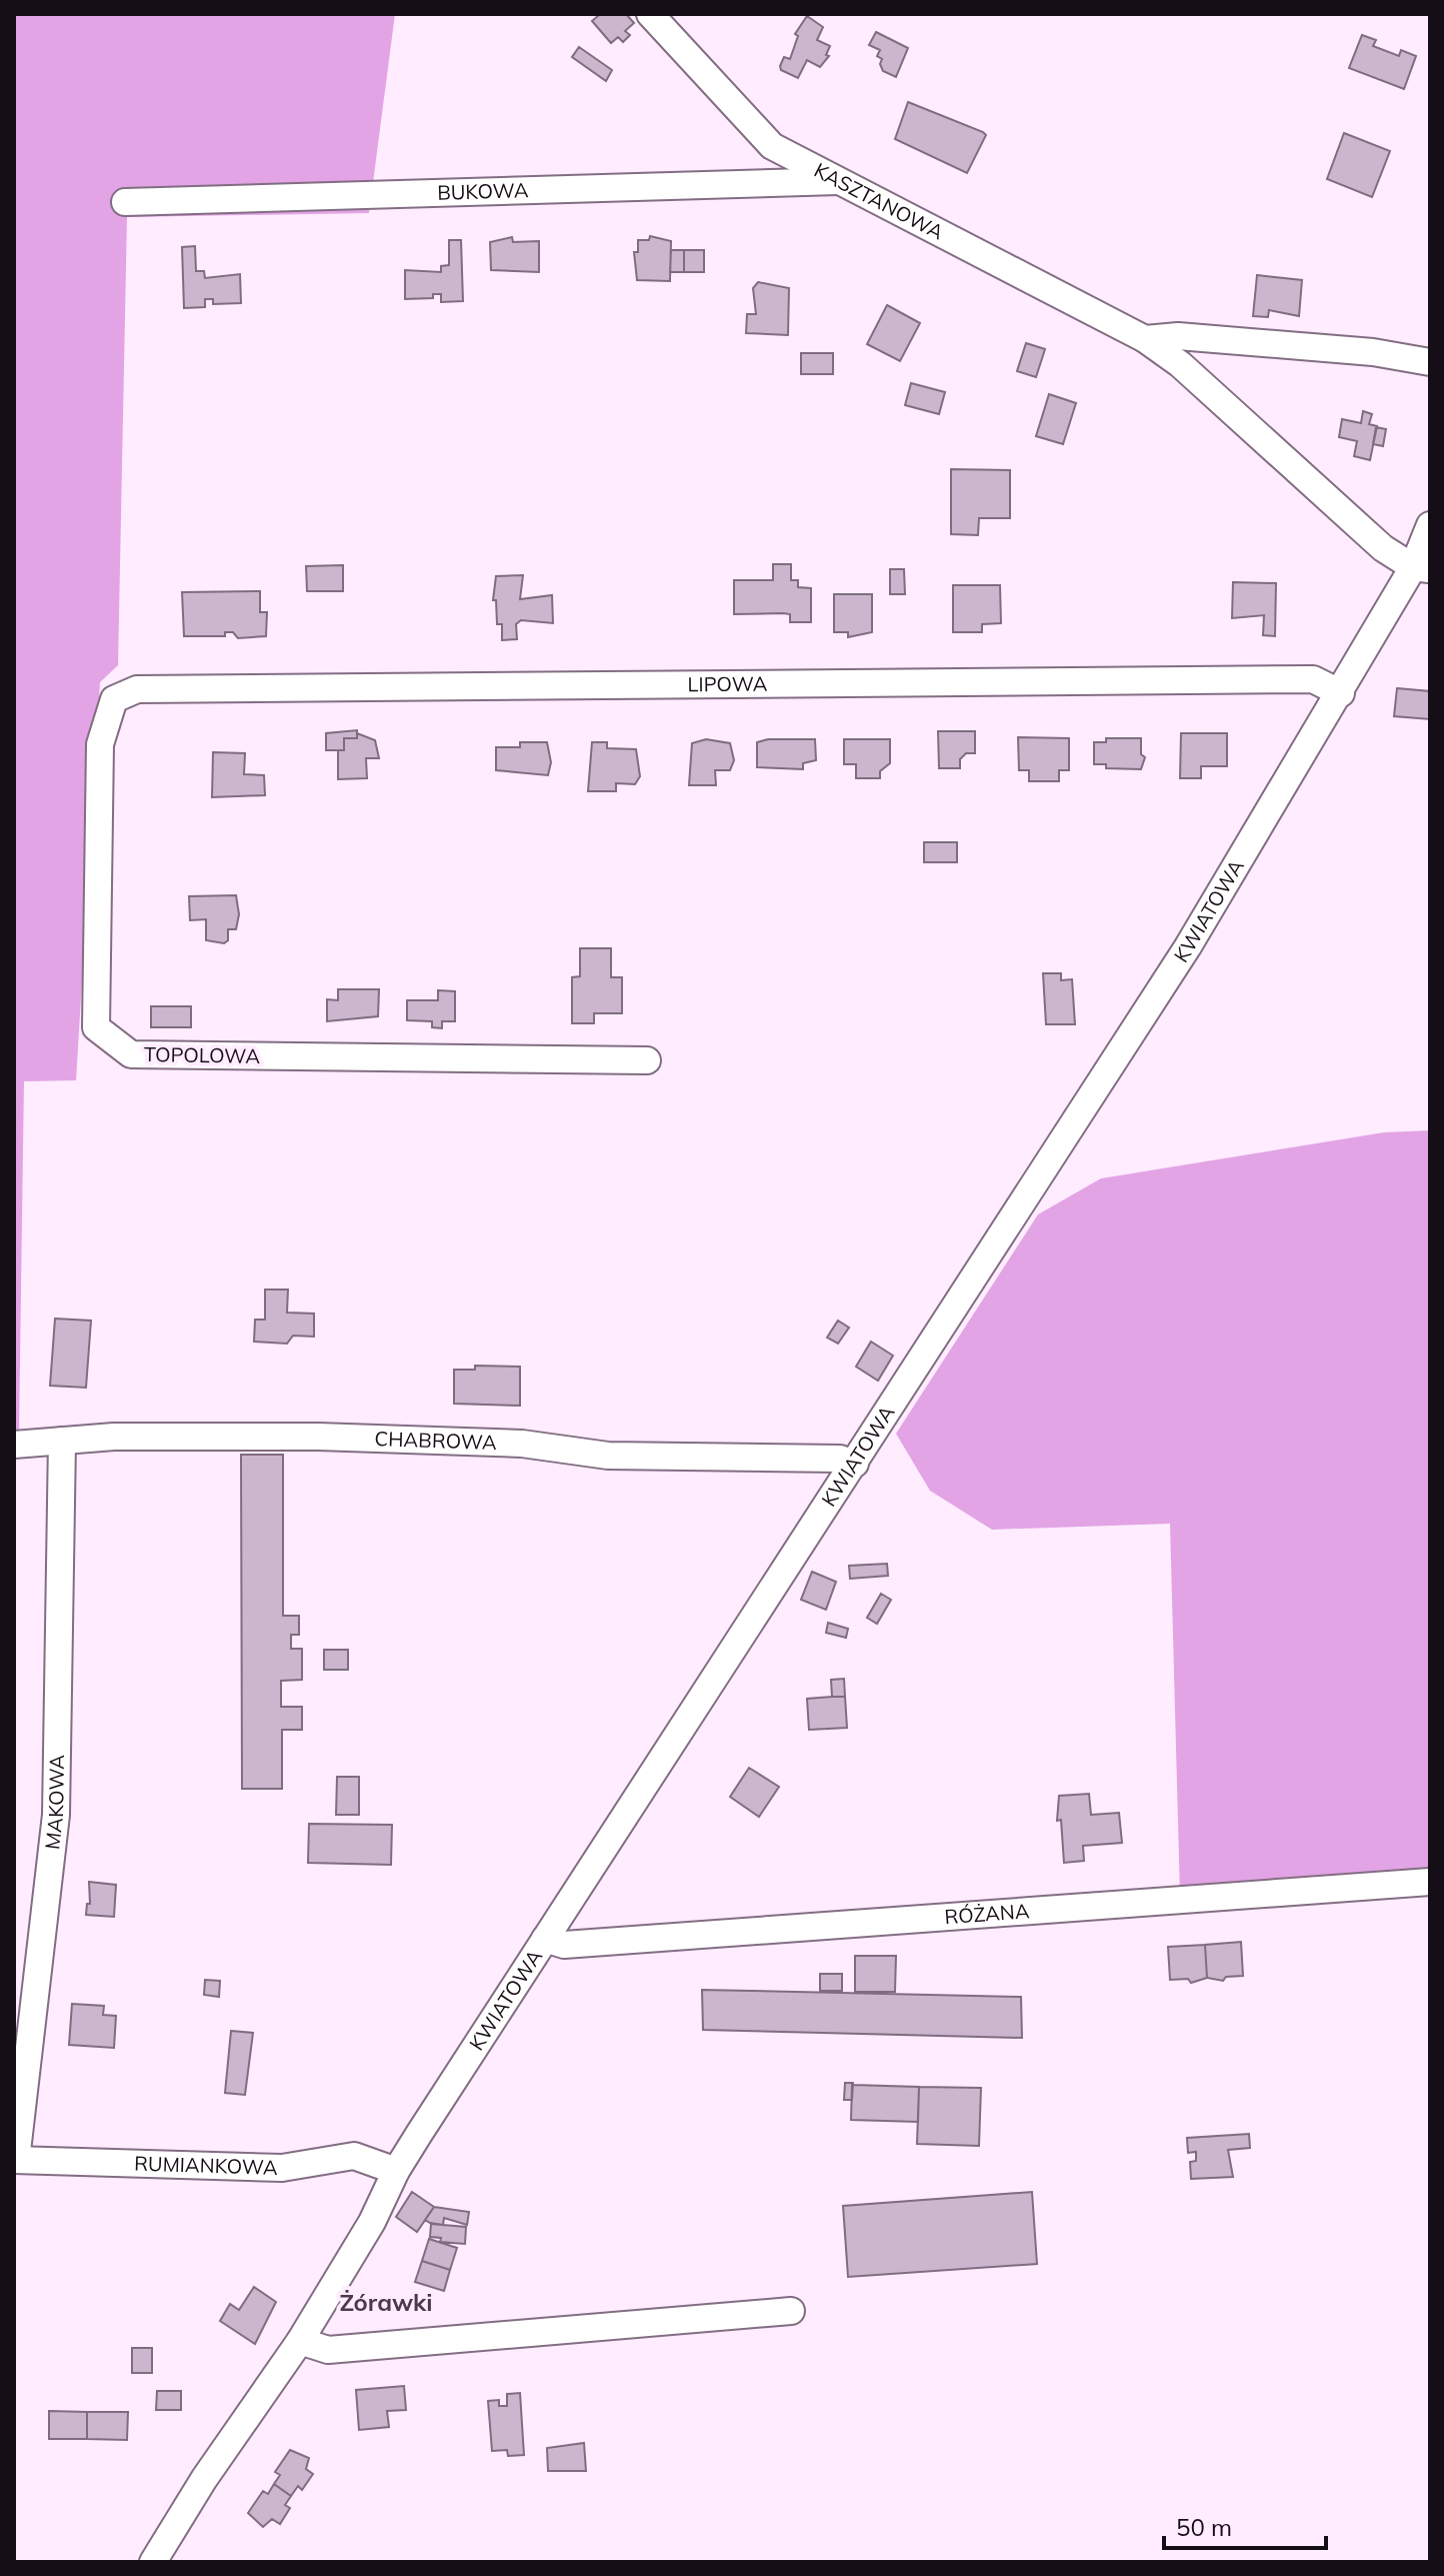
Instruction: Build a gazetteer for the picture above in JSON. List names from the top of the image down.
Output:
{
  "streets": {
    "street": [
      "BUKOWA",
      "KASZTANOWA",
      "LIPOWA",
      "KWIATOWA",
      "TOPOLOWA",
      "CHABROWA",
      "MAKOWA",
      "RÓŻANA",
      "RUMIANKOWA"
    ]
  },
  "crossings": [
    ["BUKOWA", "KASZTANOWA"],
    ["KASZTANOWA", "KWIATOWA"],
    ["LIPOWA", "KWIATOWA"],
    ["LIPOWA", "TOPOLOWA"],
    ["KWIATOWA", "CHABROWA"],
    ["KWIATOWA", "RÓŻANA"],
    ["KWIATOWA", "RUMIANKOWA"],
    ["CHABROWA", "MAKOWA"],
    ["MAKOWA", "RUMIANKOWA"]
  ],
  "districts": ["Żórawki"],
  "scale_bar": "50 m"
}
